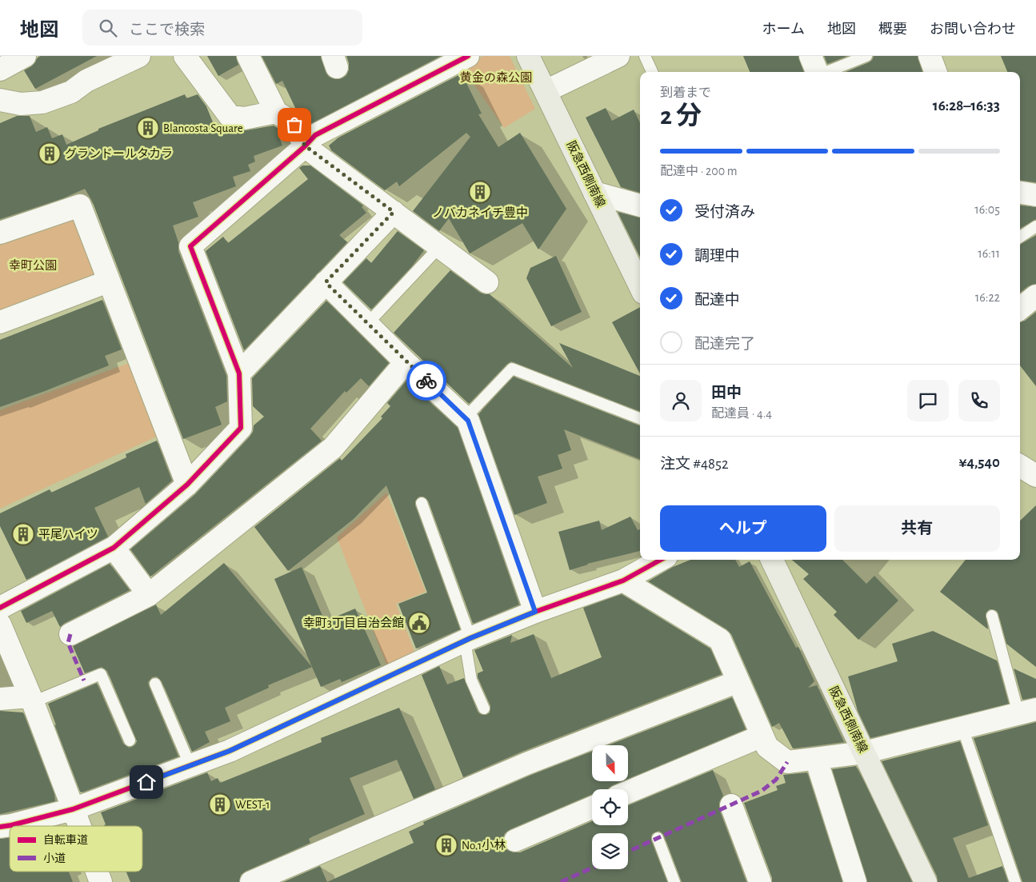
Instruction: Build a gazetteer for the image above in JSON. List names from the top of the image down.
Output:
{
  "streets": {
    "street": ["阪急西側南線"]
  },
  "parks": ["黄金の森公園", "幸町公園"],
  "places": {
    "building": [
      "Blancosta Square",
      "グランドールタカラ",
      "ノバカネイチ豊中",
      "平尾ハイツ",
      "WEST-1",
      "No.1小林"
    ],
    "public building": ["幸町3丁目自治会館"]
  },
  "legend": ["自転車道", "小道"],
  "north": "bottom",
  "page": {
    "header": "地図",
    "search": "ここで検索",
    "nav": [
      "ホーム",
      "地図",
      "概要",
      "お問い合わせ"
    ],
    "heading": ["2 分", "到着まで", "16:28–16:33"],
    "panel": [
      "田中",
      "配達員 · 4.4",
      "注文 #4852",
      "¥4,540"
    ],
    "bar": "配達中 · 200 m",
    "list": [
      ["受付済み", "16:05"],
      ["調理中", "16:11"],
      ["配達中", "16:22"],
      "配達完了"
    ],
    "buttons": ["ヘルプ", "共有"]
  }
}
